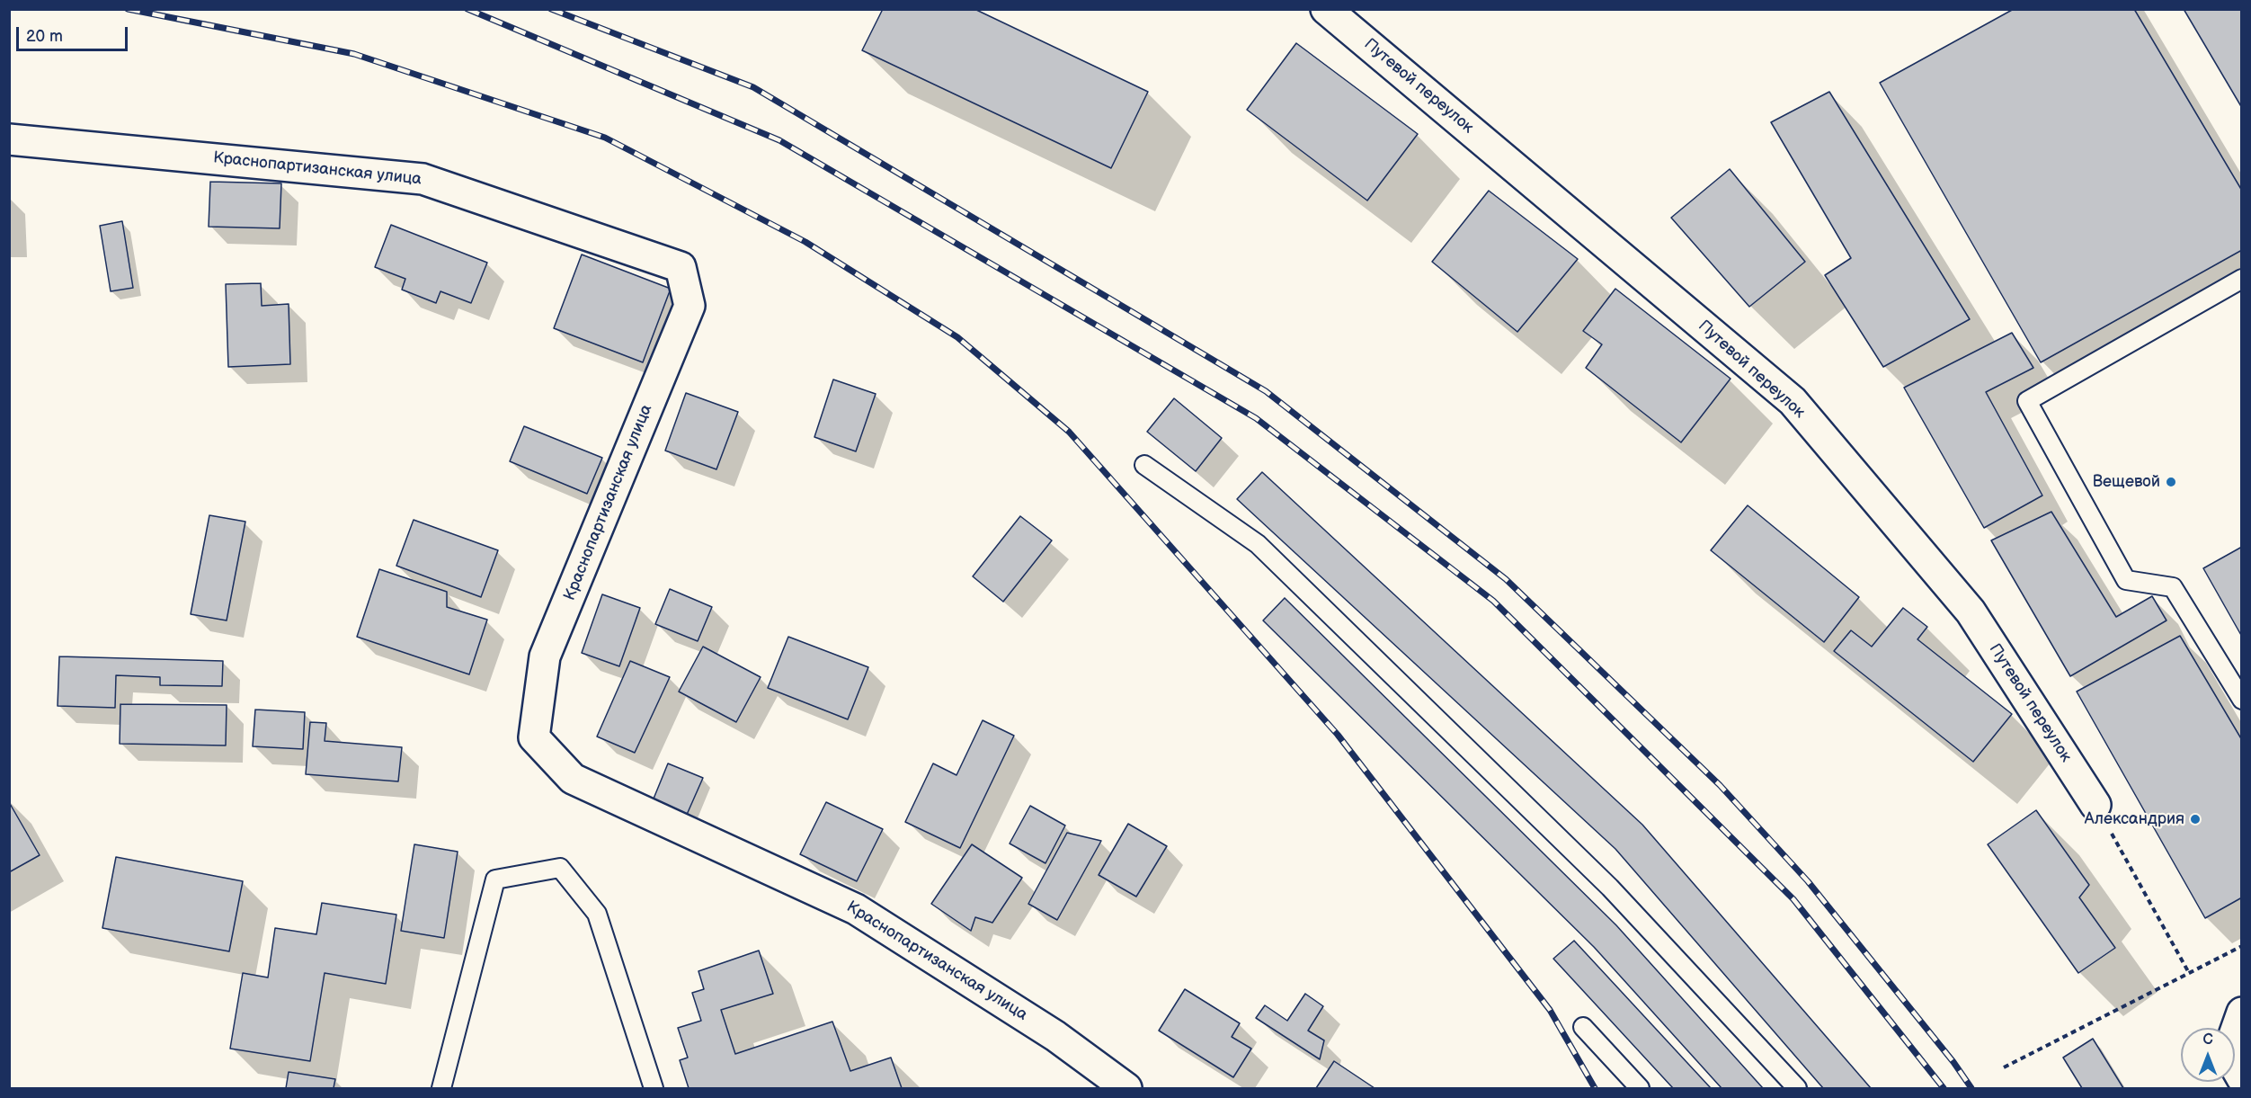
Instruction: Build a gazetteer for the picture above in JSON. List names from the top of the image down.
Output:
{
  "streets": {
    "street": ["Путевой переулок", "Краснопартизанская улица"]
  },
  "places": ["Вещевой", "Александрия"],
  "scale_bar": "20 m",
  "north": "top"
}
